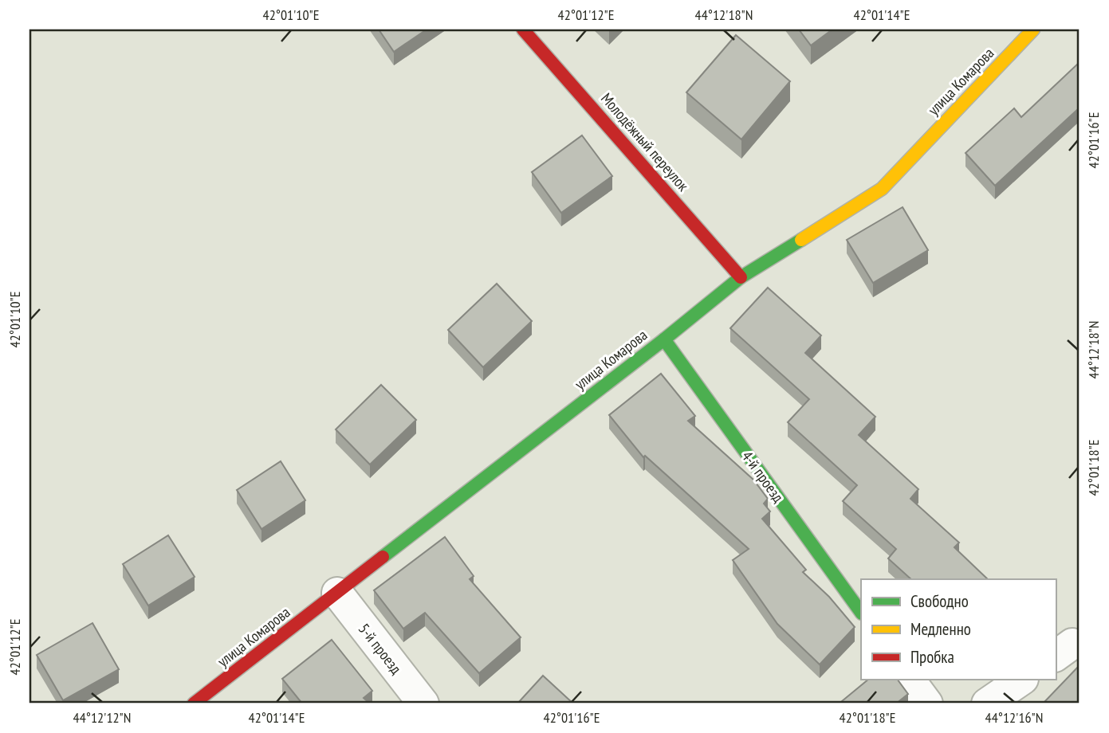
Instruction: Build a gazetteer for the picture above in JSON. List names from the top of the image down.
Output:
{
  "streets": {
    "street": [
      "улица Комарова",
      "Молодёжный переулок",
      "4-й проезд",
      "5-й проезд"
    ]
  },
  "crossings": [
    ["улица Комарова", "Молодёжный переулок"],
    ["улица Комарова", "4-й проезд"],
    ["улица Комарова", "5-й проезд"]
  ],
  "legend": ["Свободно", "Медленно", "Пробка"],
  "coordinates": [
    "42°01'10\"E",
    "42°01'12\"E",
    "44°12'18\"N",
    "42°01'14\"E",
    "42°01'16\"E",
    "42°01'18\"E",
    "44°12'12\"N",
    "44°12'16\"N"
  ]
}
